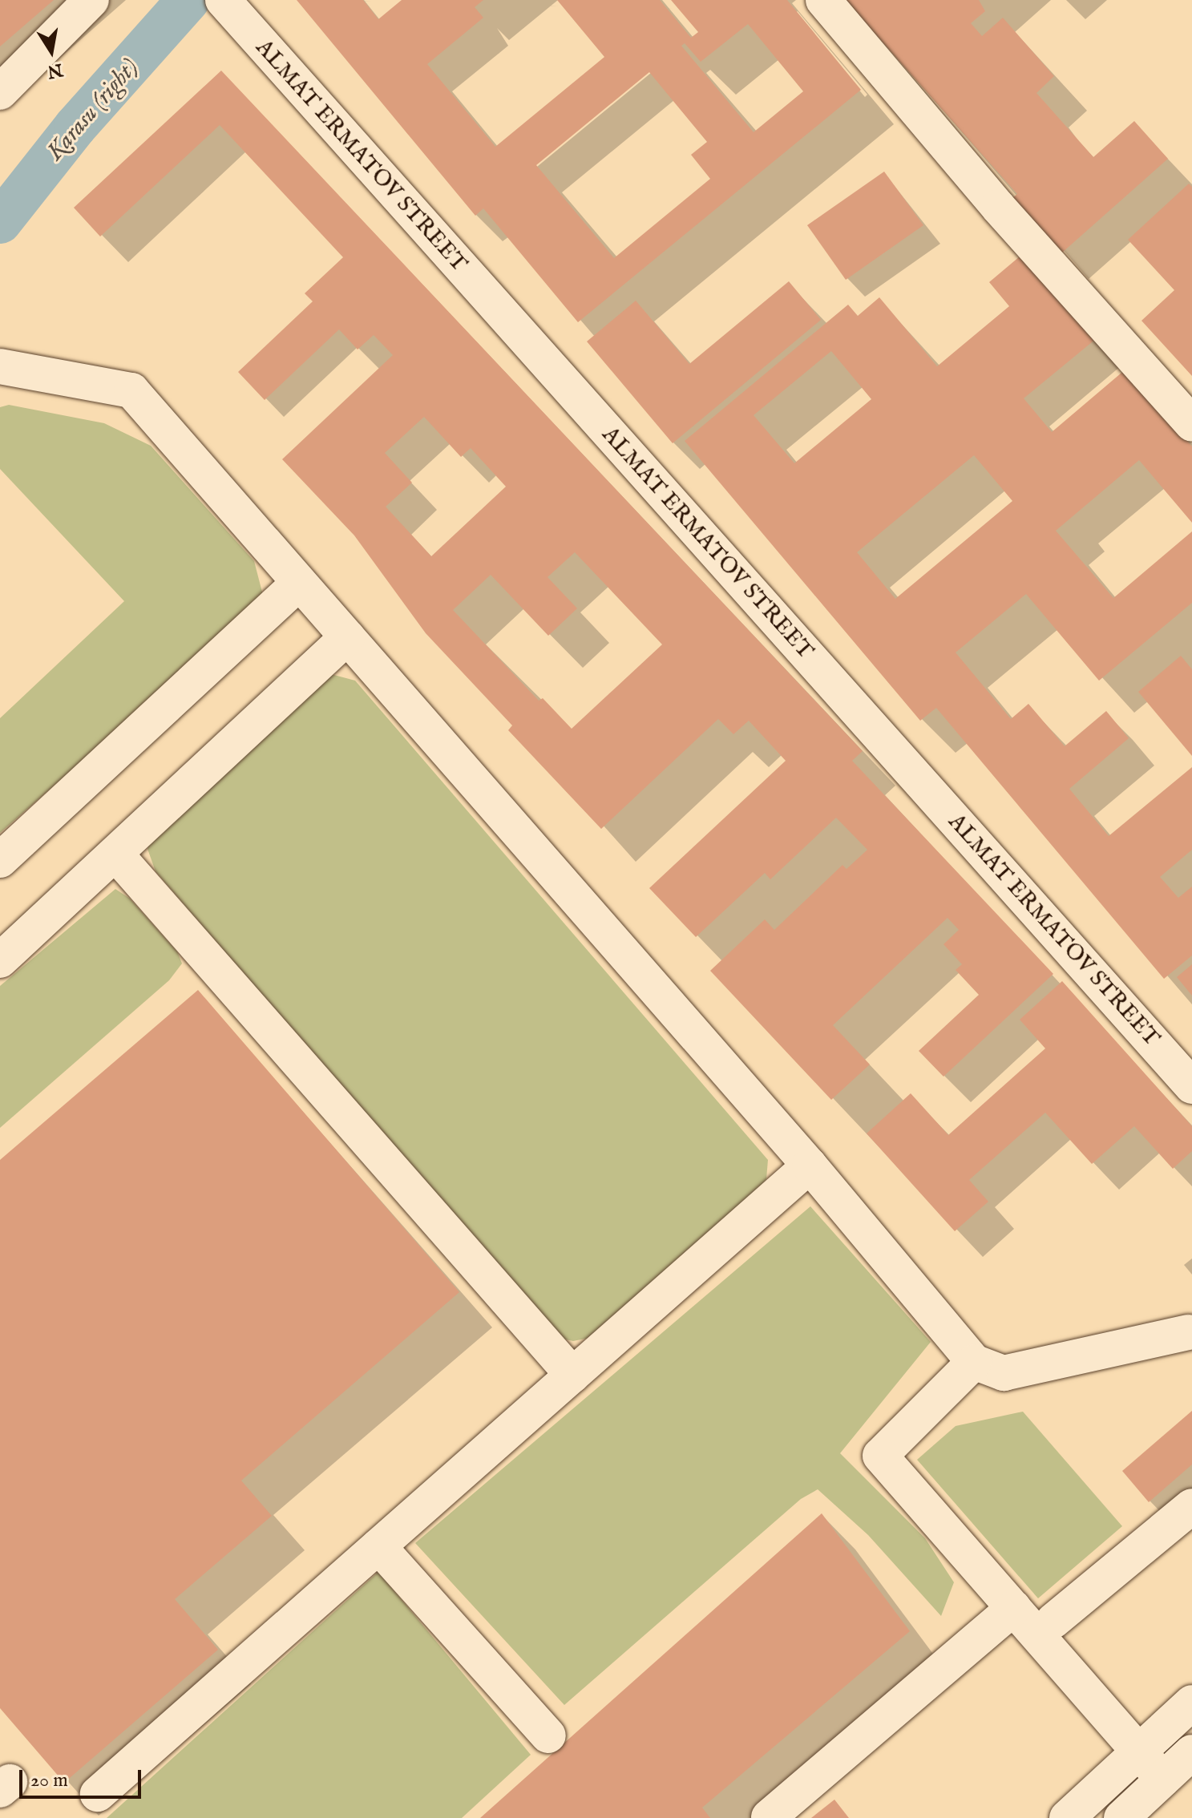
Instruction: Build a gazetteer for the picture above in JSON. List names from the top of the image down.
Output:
{
  "streets": {
    "street": ["ALMAT ERMATOV STREET"]
  },
  "water": ["Karasu (right)"],
  "scale_bar": "20 m",
  "north": "bottom"
}
